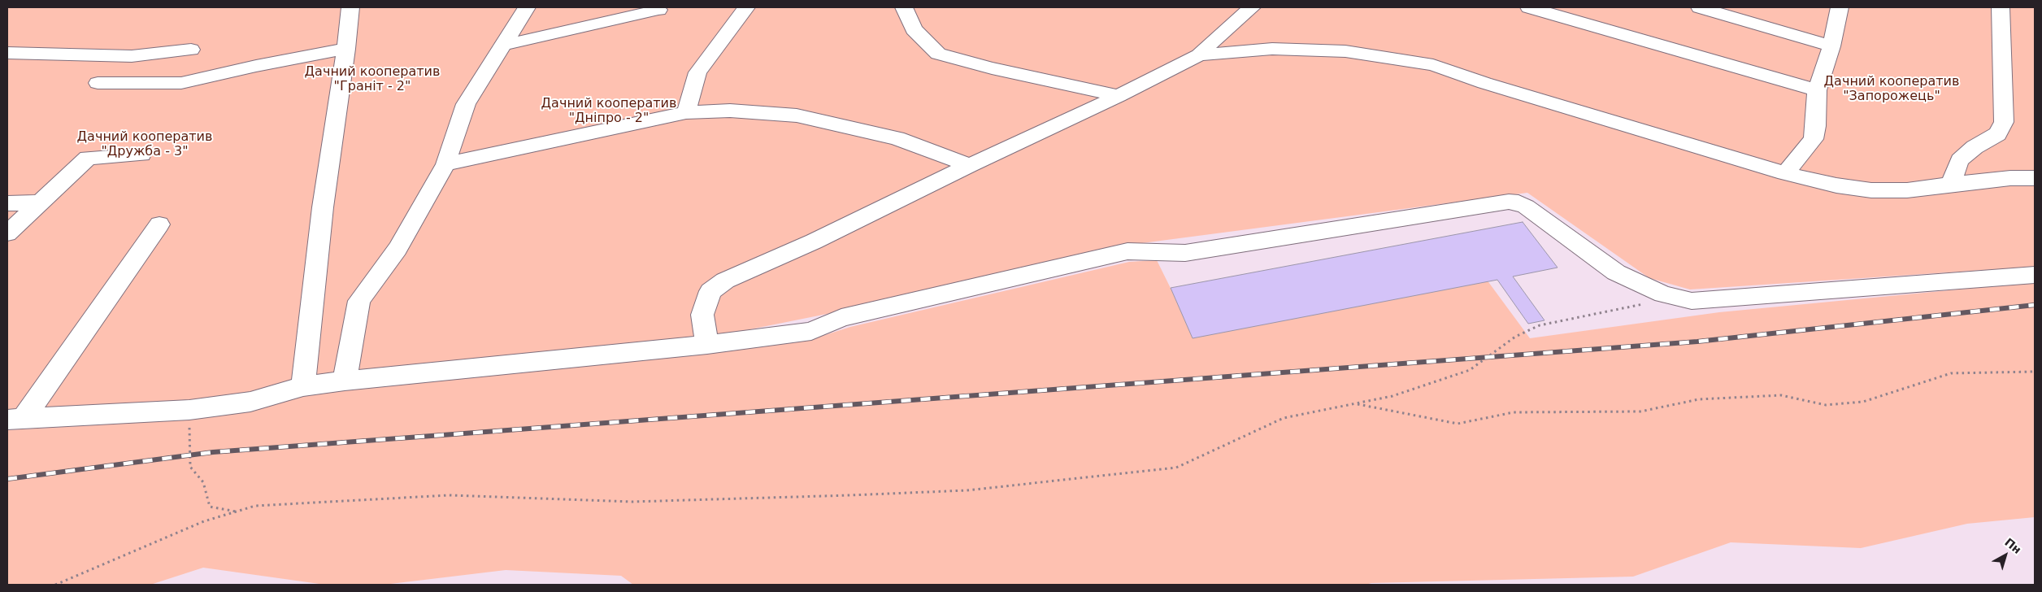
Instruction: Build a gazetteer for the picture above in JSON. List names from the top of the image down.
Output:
{
  "parks": [
    "Дачний кооператив \"Граніт - 2\"",
    "Дачний кооператив \"Запорожець\"",
    "Дачний кооператив \"Дніпро - 2\"",
    "Дачний кооператив \"Дружба - 3\""
  ],
  "north": "top right"
}
